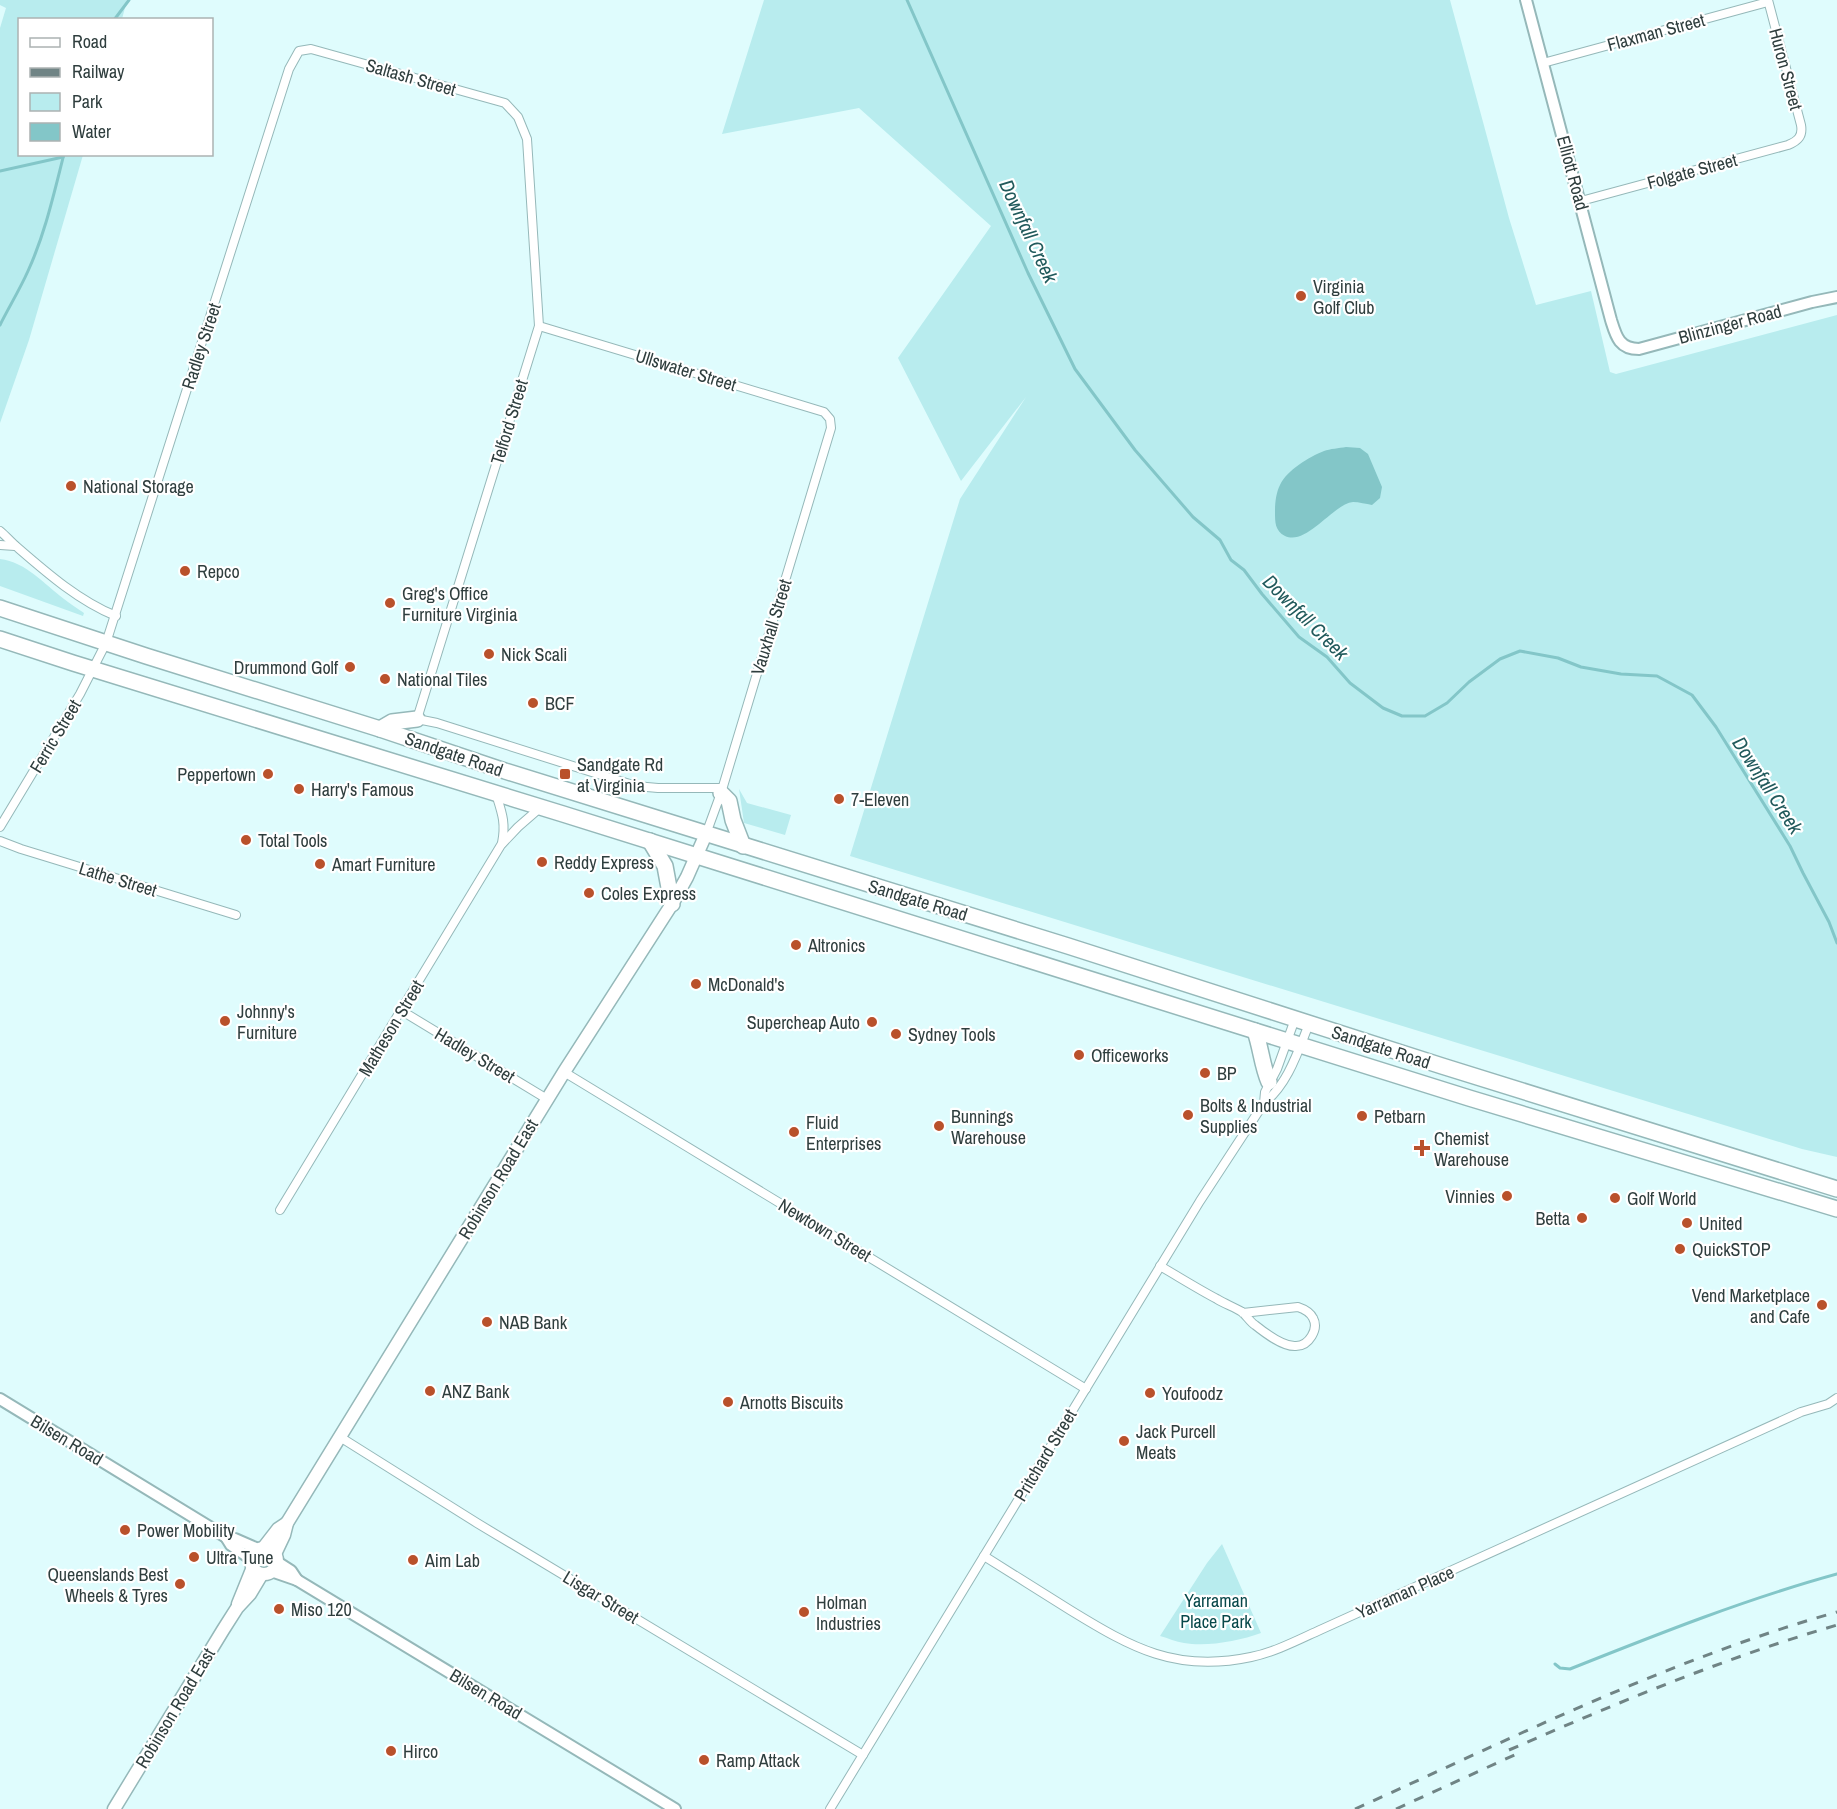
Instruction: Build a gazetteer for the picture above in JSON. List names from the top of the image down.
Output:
{
  "streets": {
    "highway": ["Sandgate Road"],
    "main road": ["Robinson Road East"],
    "street": [
      "Flaxman Street",
      "Huron Street",
      "Saltash Street",
      "Folgate Street",
      "Elliott Road",
      "Blinzinger Road",
      "Radley Street",
      "Ullswater Street",
      "Telford Street",
      "Vauxhall Street",
      "Ferric Street",
      "Lathe Street",
      "Matheson Street",
      "Hadley Street",
      "Newtown Street",
      "Bilsen Road",
      "Pritchard Street",
      "Yarraman Place",
      "Lisgar Street"
    ]
  },
  "crossings": [
    ["Flaxman Street", "Huron Street"],
    ["Flaxman Street", "Elliott Road"],
    ["Huron Street", "Folgate Street"],
    ["Saltash Street", "Radley Street"],
    ["Saltash Street", "Telford Street"],
    ["Folgate Street", "Elliott Road"],
    ["Elliott Road", "Blinzinger Road"],
    ["Radley Street", "Ferric Street"],
    ["Radley Street", "Sandgate Road"],
    ["Ullswater Street", "Telford Street"],
    ["Ullswater Street", "Vauxhall Street"],
    ["Telford Street", "Sandgate Road"],
    ["Vauxhall Street", "Sandgate Road"],
    ["Vauxhall Street", "Robinson Road East"],
    ["Ferric Street", "Sandgate Road"],
    ["Sandgate Road", "Matheson Street"],
    ["Sandgate Road", "Robinson Road East"],
    ["Sandgate Road", "Pritchard Street"],
    ["Matheson Street", "Hadley Street"],
    ["Hadley Street", "Robinson Road East"],
    ["Robinson Road East", "Newtown Street"],
    ["Robinson Road East", "Bilsen Road"],
    ["Robinson Road East", "Lisgar Street"],
    ["Newtown Street", "Pritchard Street"],
    ["Pritchard Street", "Yarraman Place"],
    ["Pritchard Street", "Lisgar Street"]
  ],
  "water": ["Downfall Creek"],
  "parks": ["Yarraman Place Park"],
  "places": {
    "other": [
      "Virginia Golf Club",
      "National Storage",
      "Repco",
      "Greg's Office Furniture Virginia",
      "Nick Scali",
      "Drummond Golf",
      "National Tiles",
      "BCF",
      "Peppertown",
      "Harry's Famous",
      "7-Eleven",
      "Total Tools",
      "Reddy Express",
      "Amart Furniture",
      "Coles Express",
      "Altronics",
      "McDonald's",
      "Johnny's Furniture",
      "Supercheap Auto",
      "Sydney Tools",
      "Officeworks",
      "BP",
      "Bolts & Industrial Supplies",
      "Petbarn",
      "Bunnings Warehouse",
      "Fluid Enterprises",
      "Vinnies",
      "Golf World",
      "Betta",
      "United",
      "QuickSTOP",
      "Vend Marketplace and Cafe",
      "NAB Bank",
      "ANZ Bank",
      "Youfoodz",
      "Arnotts Biscuits",
      "Jack Purcell Meats",
      "Power Mobility",
      "Ultra Tune",
      "Aim Lab",
      "Queenslands Best Wheels & Tyres",
      "Miso 120",
      "Holman Industries",
      "Hirco",
      "Ramp Attack"
    ],
    "transit": ["Sandgate Rd at Virginia"],
    "health": ["Chemist Warehouse"]
  },
  "legend": [
    "Road",
    "Railway",
    "Park",
    "Water"
  ]
}
